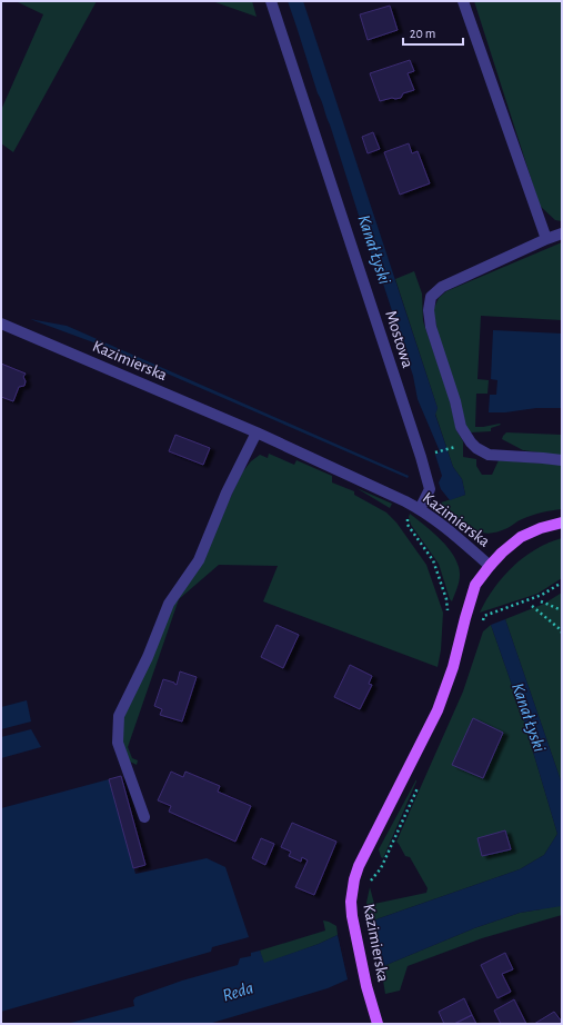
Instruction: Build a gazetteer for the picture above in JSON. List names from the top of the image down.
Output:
{
  "streets": {
    "main road": ["Kazimierska"],
    "street": ["Mostowa"]
  },
  "crossings": [
    ["Mostowa", "Kazimierska"]
  ],
  "water": ["Kanał Łyski", "Reda"],
  "scale_bar": "20 m"
}
